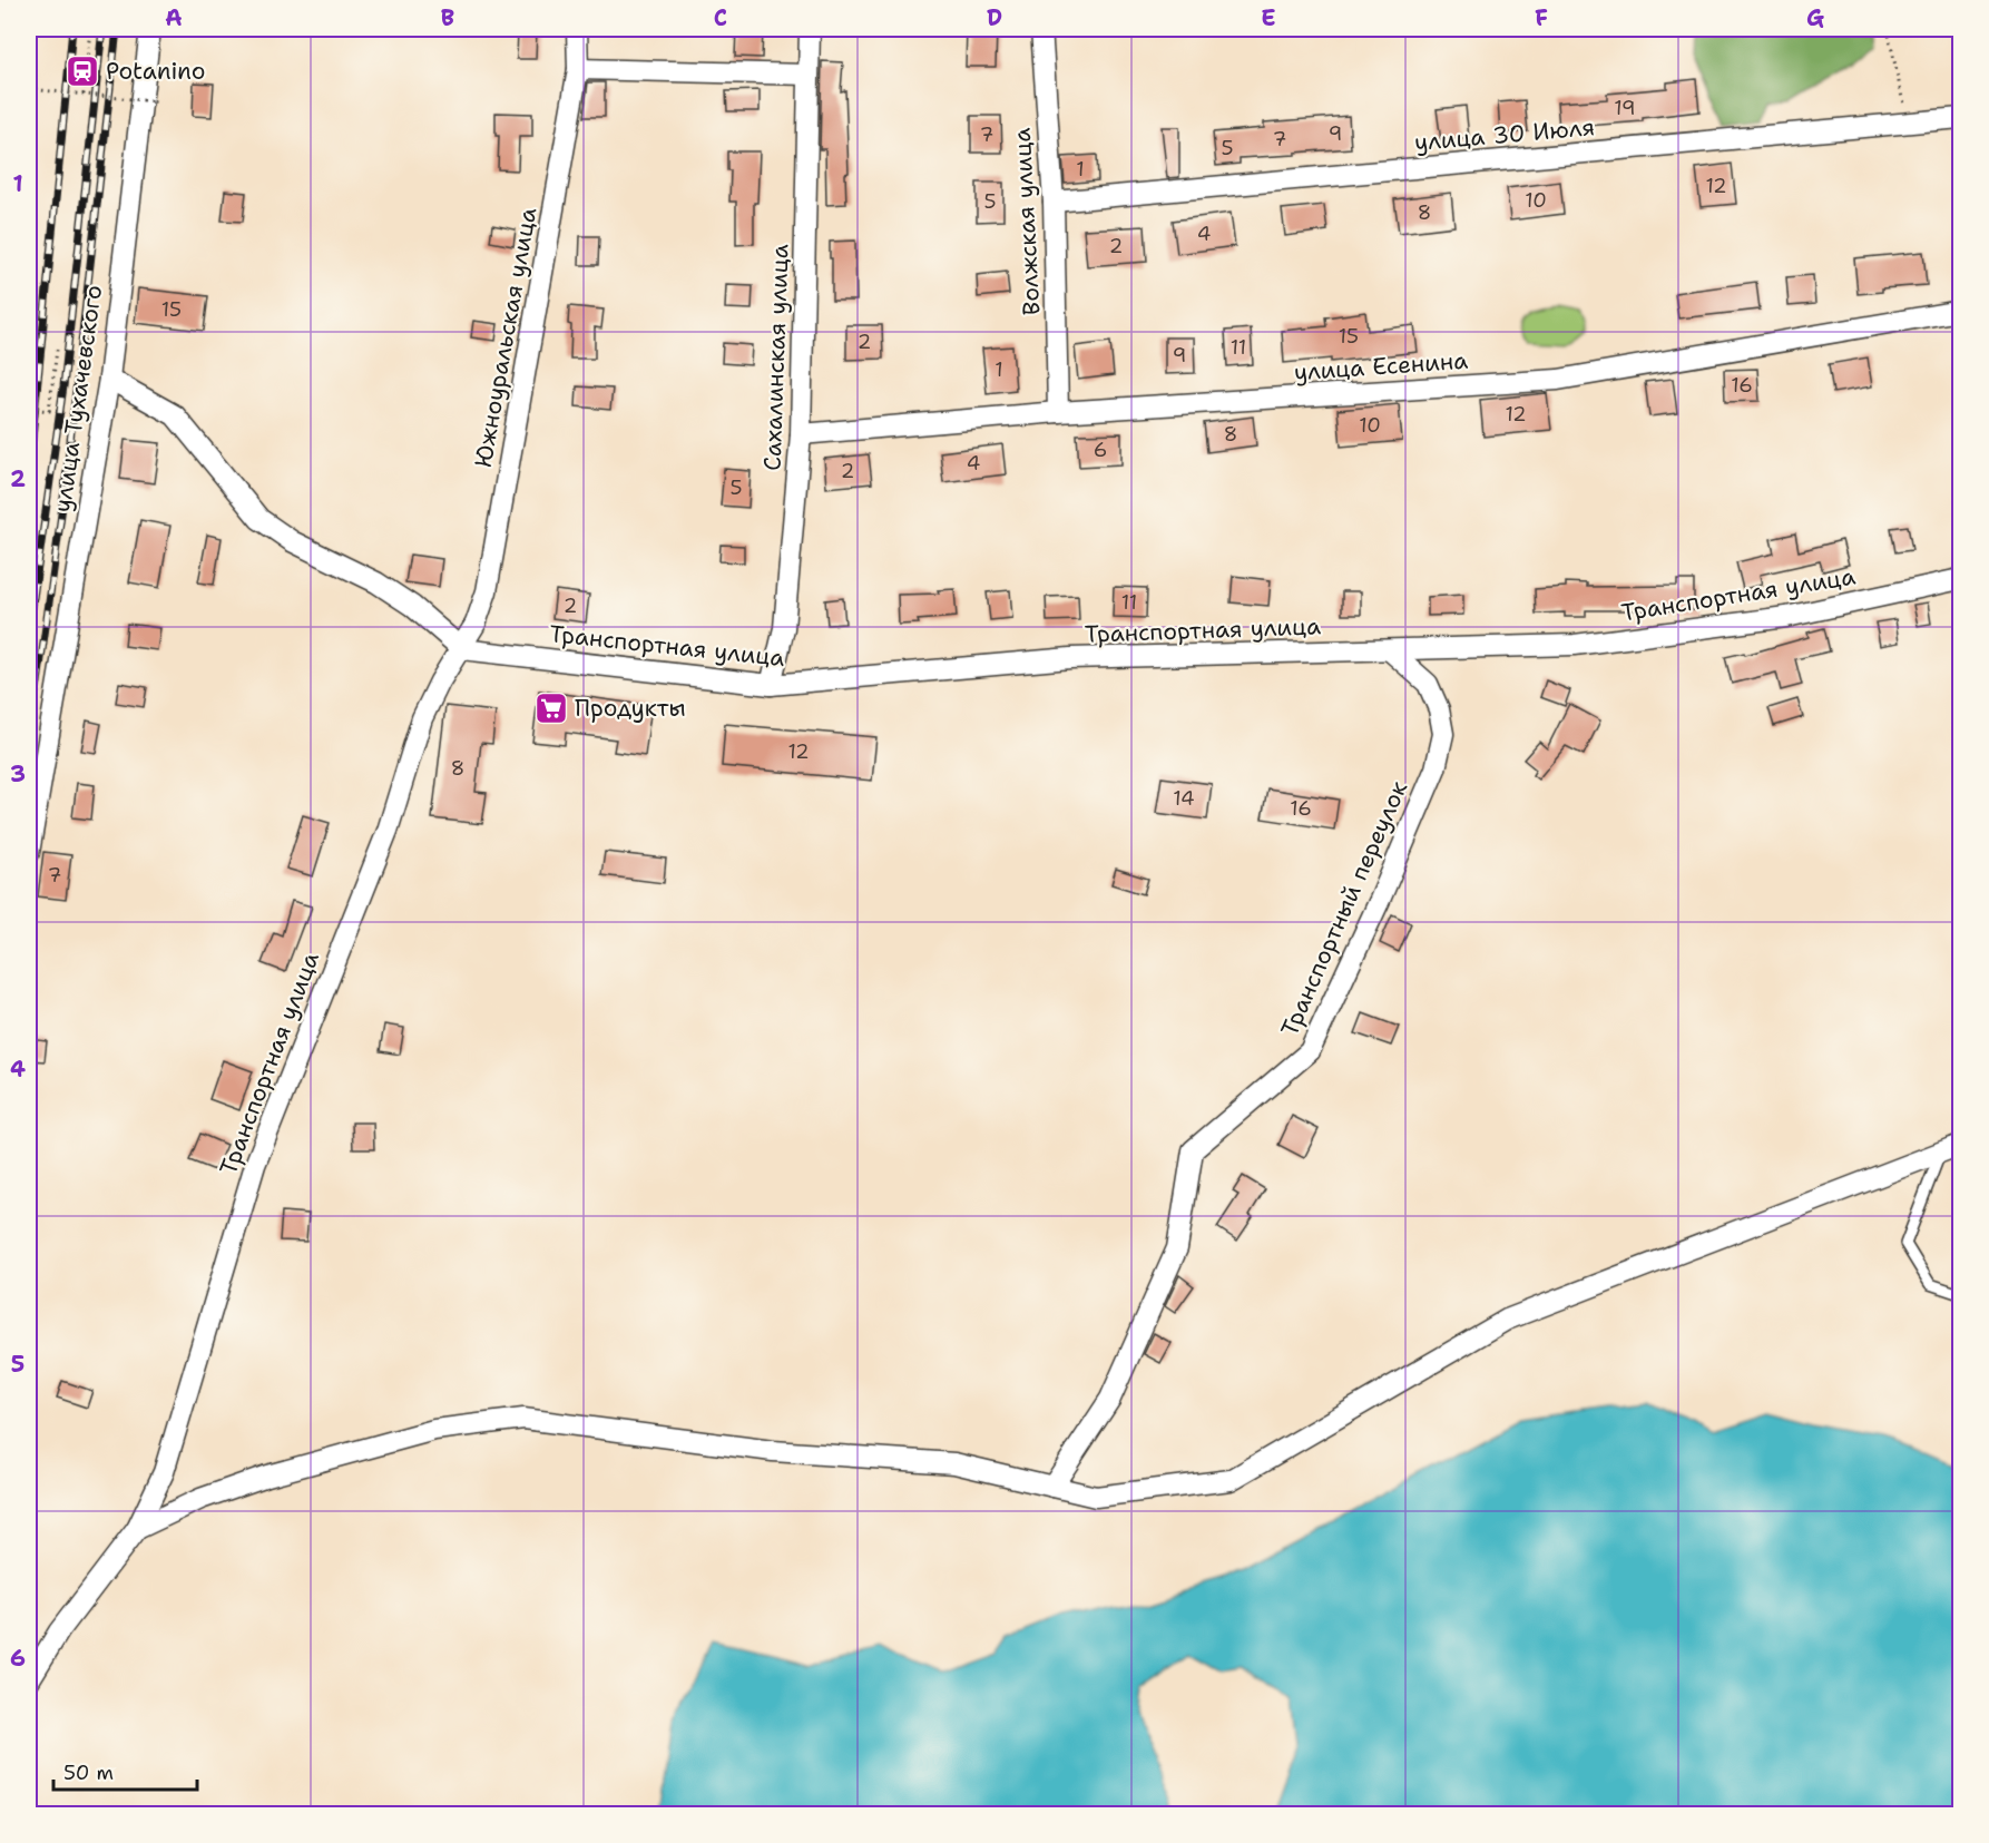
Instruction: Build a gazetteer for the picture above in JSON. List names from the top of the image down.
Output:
{
  "streets": {
    "street": [
      "улица 30 Июля",
      "Волжская улица",
      "Южноуральская улица",
      "Сахалинская улица",
      "улица Есенина",
      "улица Тухачевского",
      "Транспортная улица",
      "Транспортный переулок"
    ]
  },
  "crossings": [
    ["улица 30 Июля", "Волжская улица"],
    ["Волжская улица", "улица Есенина"],
    ["Южноуральская улица", "Транспортная улица"],
    ["Сахалинская улица", "улица Есенина"],
    ["Сахалинская улица", "Транспортная улица"],
    ["Транспортная улица", "Транспортный переулок"]
  ],
  "places": {
    "station": ["Potanino"],
    "supermarket": ["Продукты"]
  },
  "house_numbers": [
    "19",
    "9",
    "7",
    "7",
    "5",
    "1",
    "12",
    "10",
    "5",
    "8",
    "4",
    "2",
    "15",
    "15",
    "2",
    "11",
    "9",
    "1",
    "16",
    "12",
    "10",
    "8",
    "6",
    "4",
    "2",
    "5",
    "11",
    "2",
    "12",
    "8",
    "14",
    "16",
    "7"
  ],
  "scale_bar": "50 m",
  "grid": {
    "columns": [
      "A",
      "B",
      "C",
      "D",
      "E",
      "F",
      "G"
    ],
    "rows": [
      "1",
      "2",
      "3",
      "4",
      "5",
      "6"
    ]
  }
}
